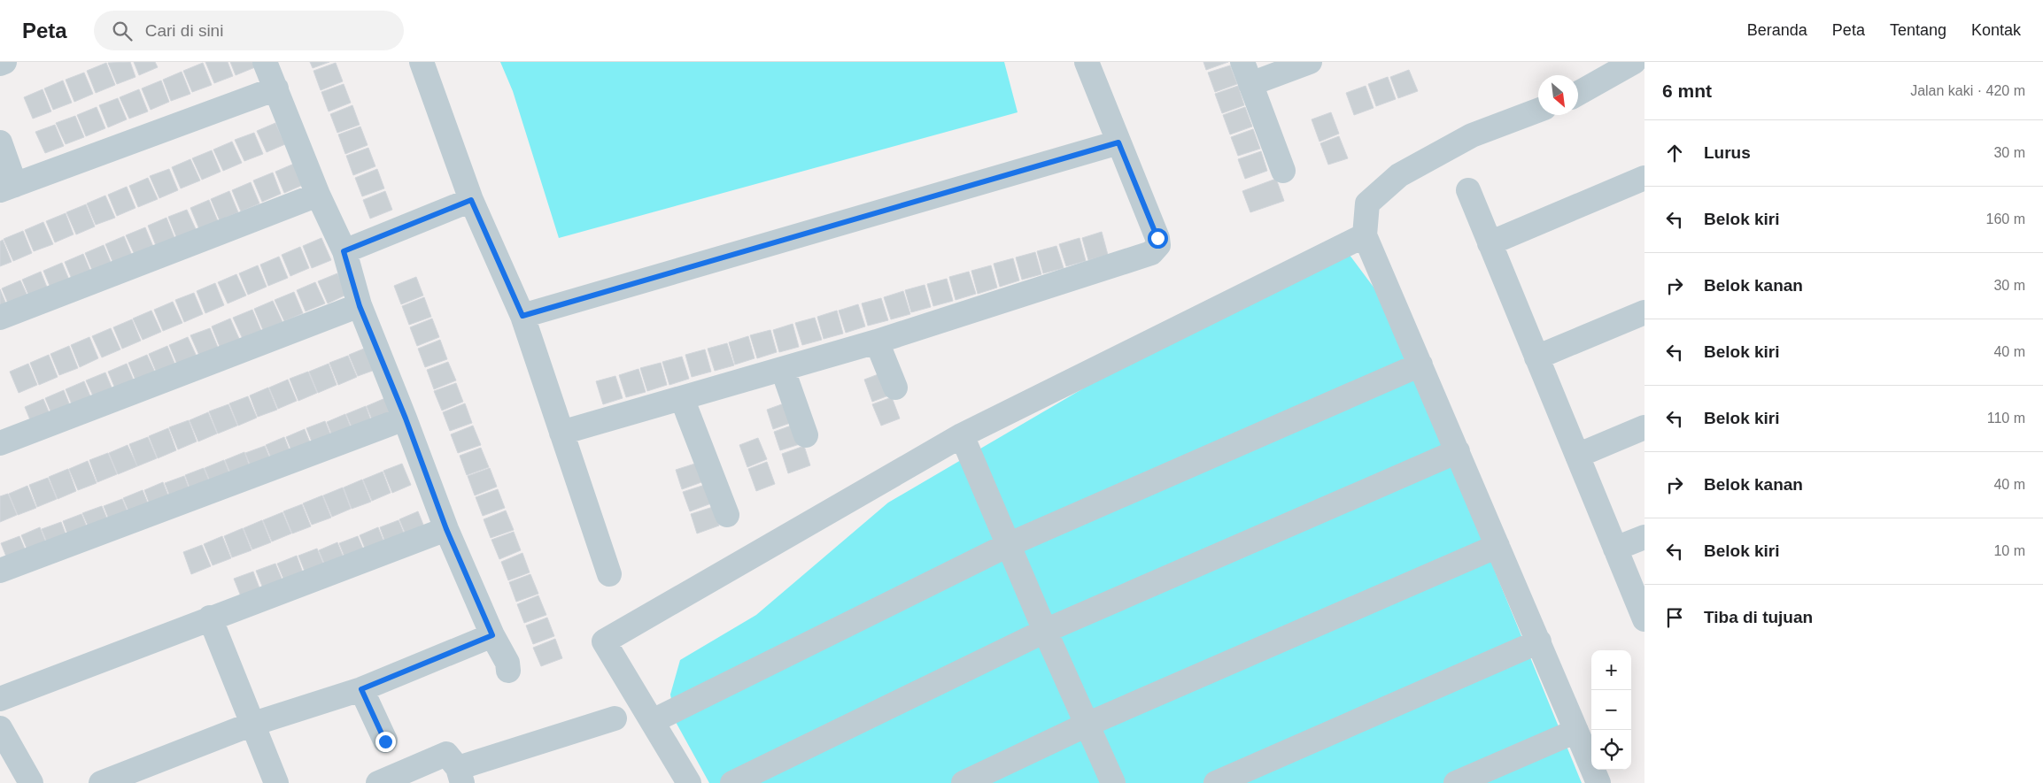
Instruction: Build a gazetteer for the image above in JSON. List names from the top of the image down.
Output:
{
  "north": "bottom right",
  "page": {
    "header": "Peta",
    "search": "Cari di sini",
    "nav": [
      "Beranda",
      "Peta",
      "Tentang",
      "Kontak"
    ],
    "heading": ["6 mnt", "Jalan kaki · 420 m"],
    "list": [
      ["Lurus", "30 m"],
      ["Belok kiri", "160 m"],
      ["Belok kanan", "30 m"],
      ["Belok kiri", "40 m"],
      ["Belok kiri", "110 m"],
      ["Belok kanan", "40 m"],
      ["Belok kiri", "10 m"],
      "Tiba di tujuan"
    ],
    "map_buttons": ["+", "−"]
  }
}
